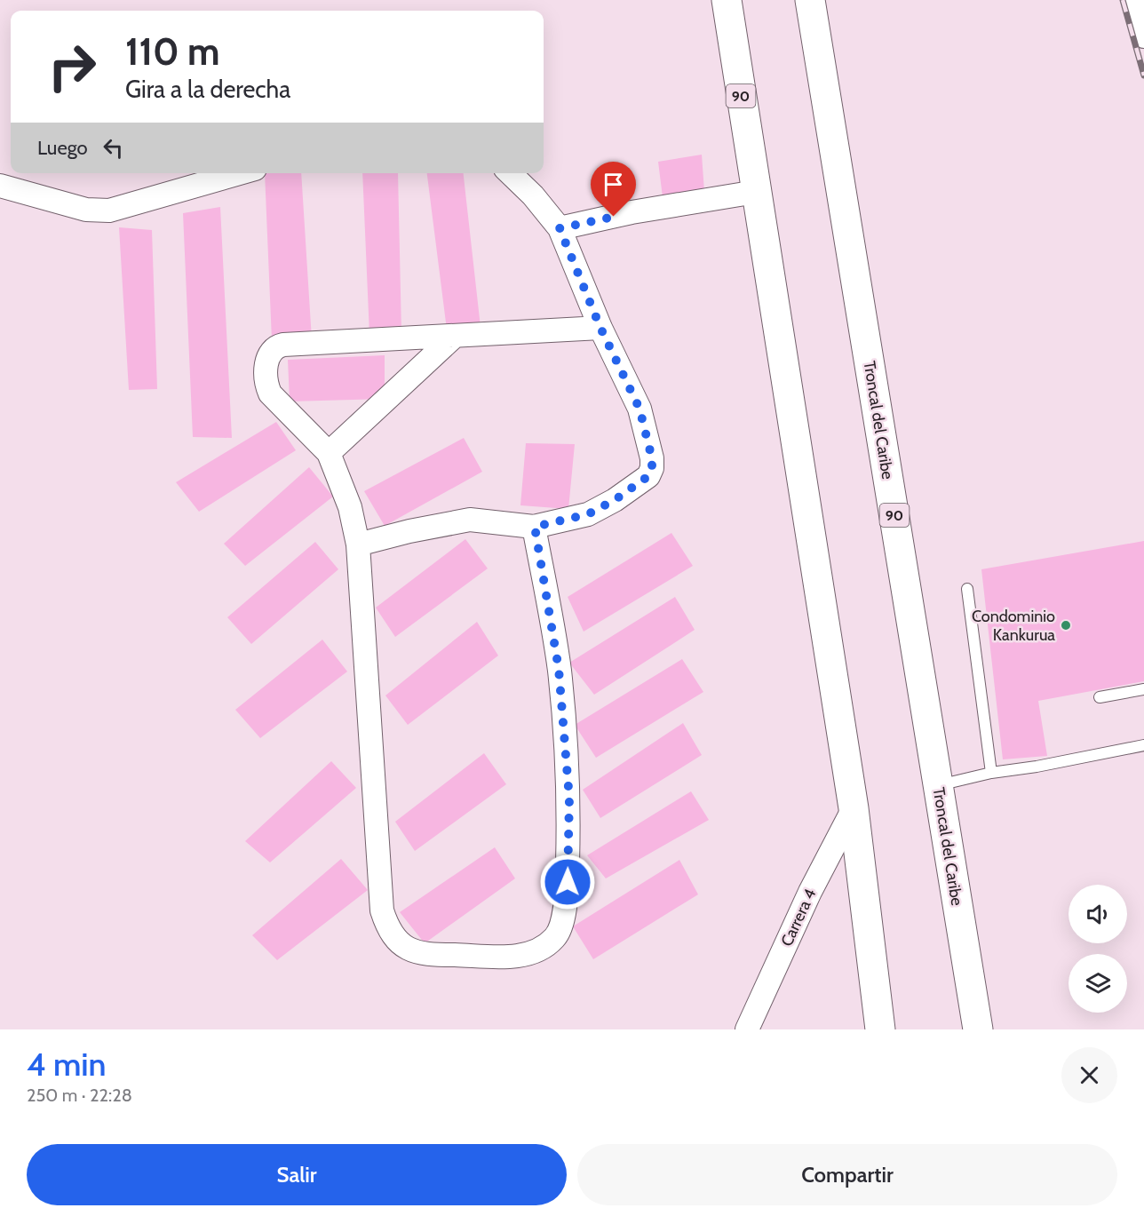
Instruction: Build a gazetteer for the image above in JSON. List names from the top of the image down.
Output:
{
  "streets": {
    "highway": ["90", "Troncal del Caribe"],
    "street": ["Carrera 4"]
  },
  "crossings": [
    ["90", "Carrera 4"]
  ],
  "places": ["Condominio Kankurua"],
  "page": {
    "turn": ["110 m", "Gira a la derecha"],
    "then": "Luego",
    "heading": ["4 min", "250 m · 22:28"],
    "buttons": ["Salir", "Compartir"]
  }
}
